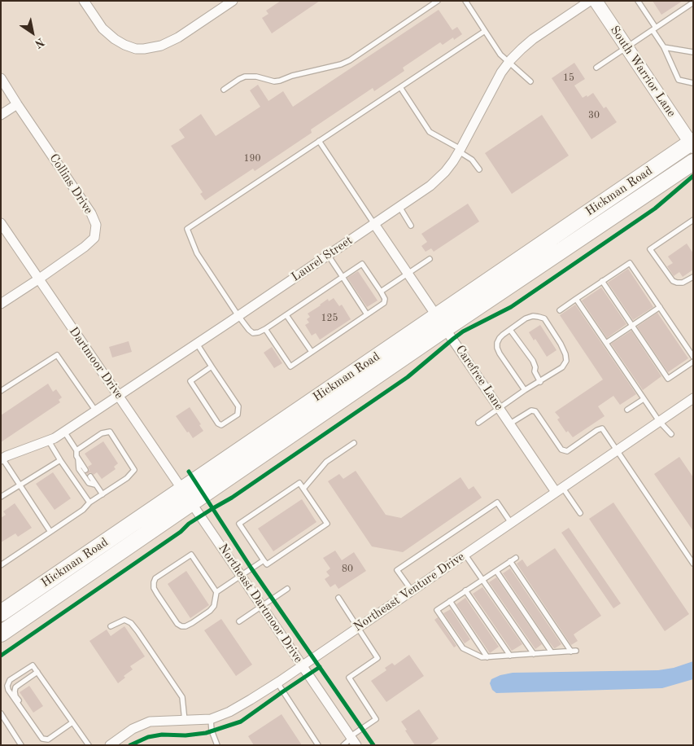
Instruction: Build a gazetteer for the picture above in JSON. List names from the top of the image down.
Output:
{
  "streets": {
    "highway": ["Hickman Road"],
    "street": [
      "South Warrior Lane",
      "Collins Drive",
      "Laurel Street",
      "Dartmoor Drive",
      "Carefree Lane",
      "Northeast Venture Drive",
      "Northeast Dartmoor Drive"
    ]
  },
  "crossings": [
    ["South Warrior Lane", "Hickman Road"],
    ["Collins Drive", "Dartmoor Drive"],
    ["Hickman Road", "Dartmoor Drive"],
    ["Hickman Road", "Carefree Lane"],
    ["Hickman Road", "Northeast Dartmoor Drive"],
    ["Laurel Street", "Dartmoor Drive"],
    ["Laurel Street", "Carefree Lane"],
    ["Dartmoor Drive", "Northeast Dartmoor Drive"],
    ["Carefree Lane", "Northeast Venture Drive"],
    ["Northeast Venture Drive", "Northeast Dartmoor Drive"]
  ],
  "house_numbers": [
    "15",
    "30",
    "190",
    "125",
    "80"
  ],
  "north": "bottom right"
}
